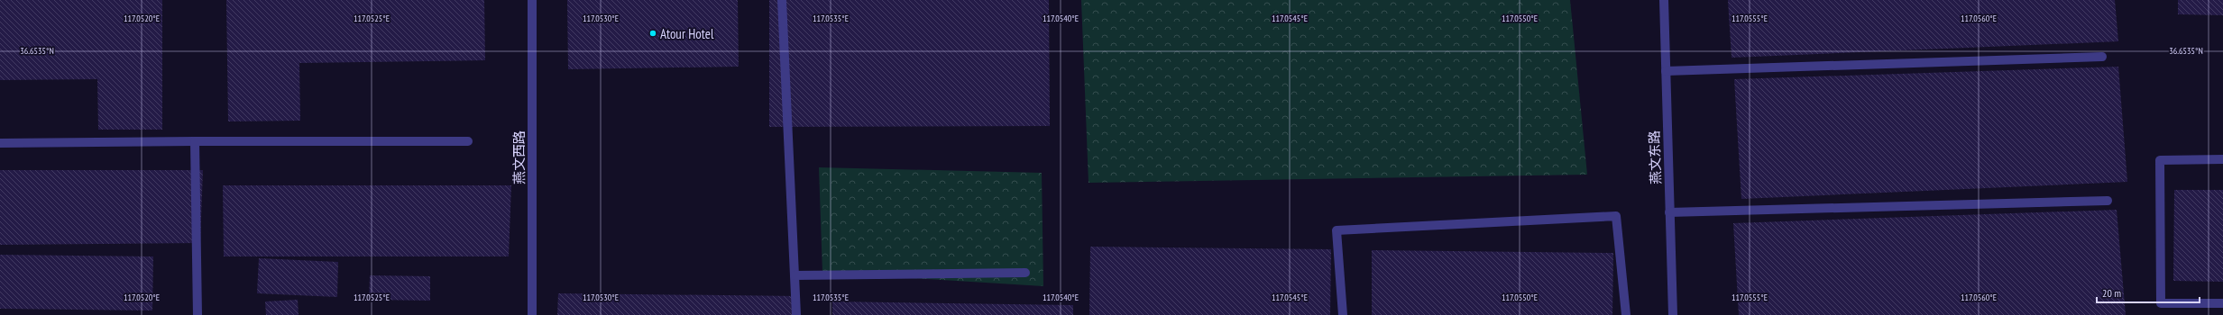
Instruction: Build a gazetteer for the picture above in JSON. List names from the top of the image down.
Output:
{
  "streets": {
    "street": ["燕文西路", "燕文东路"]
  },
  "places": ["Atour Hotel"],
  "scale_bar": "20 m",
  "coordinates": [
    "117.0520°E",
    "117.0525°E",
    "117.0530°E",
    "117.0535°E",
    "117.0540°E",
    "117.0545°E",
    "117.0550°E",
    "117.0555°E",
    "117.0560°E",
    "36.6535°N"
  ]
}
